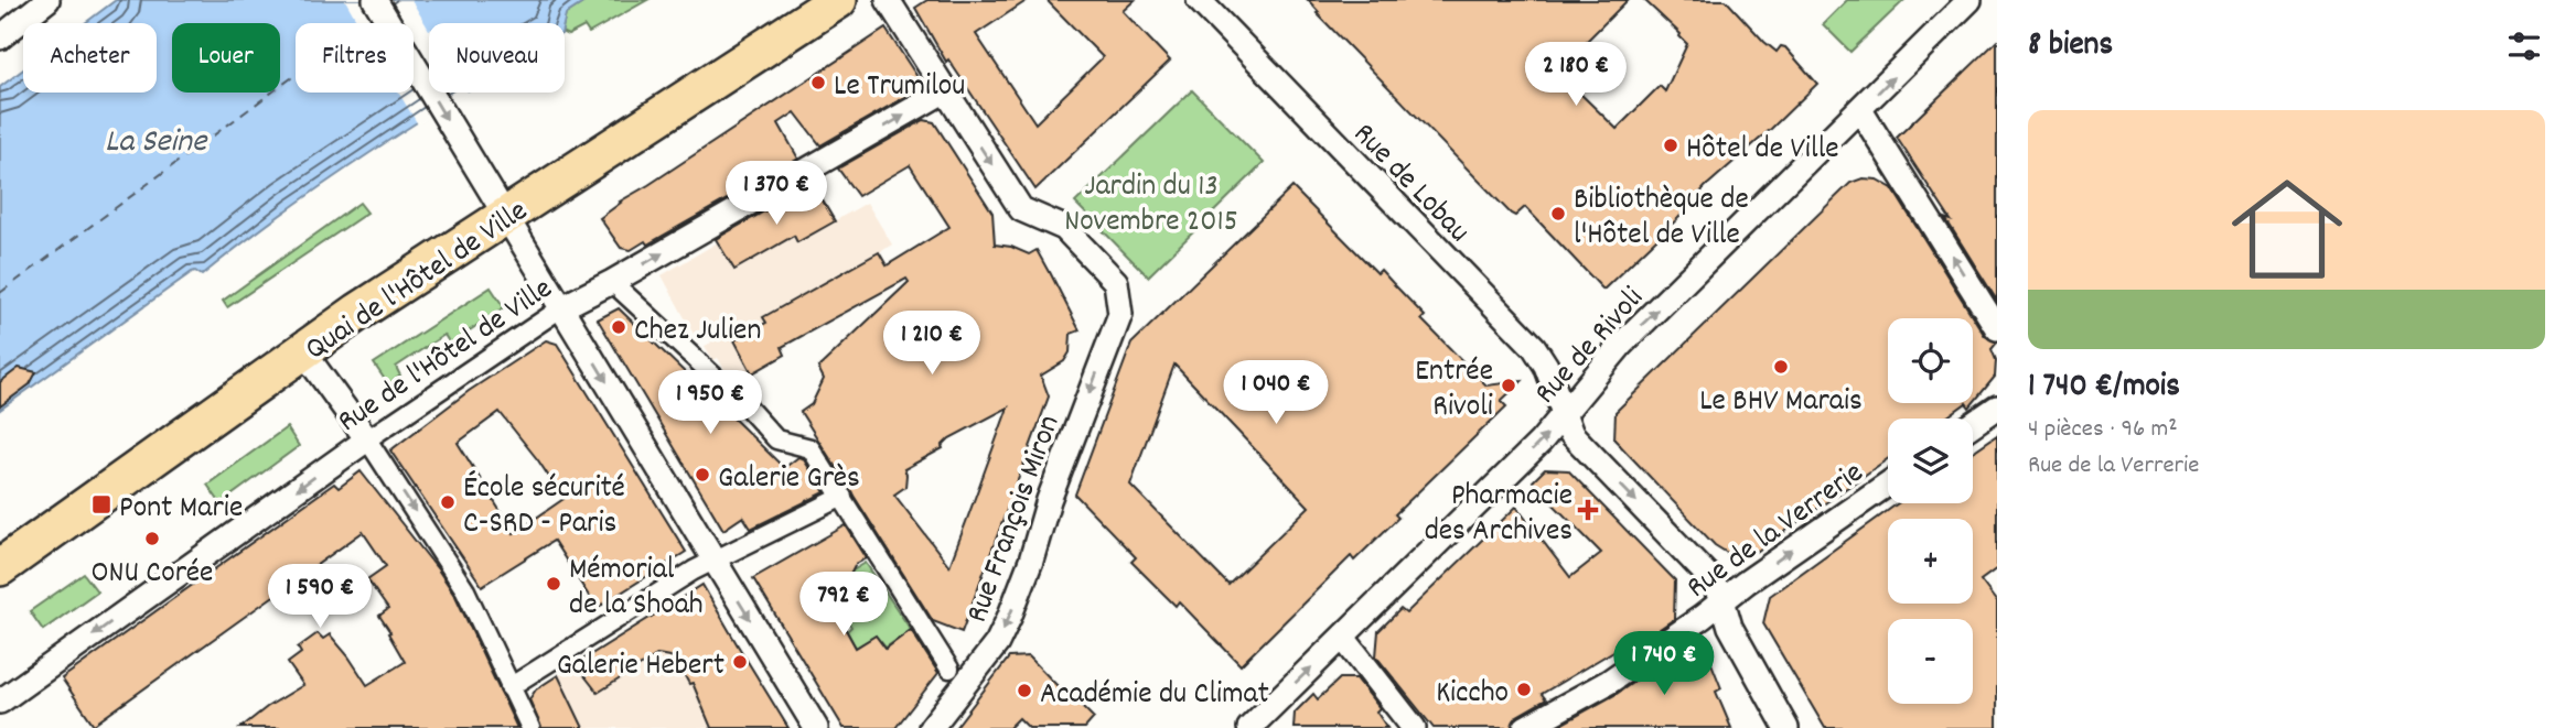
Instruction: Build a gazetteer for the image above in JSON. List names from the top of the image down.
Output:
{
  "streets": {
    "main road": ["Quai de l'Hôtel de Ville"],
    "street": [
      "Rue de Lobau",
      "Rue de Rivoli",
      "Rue de l'Hôtel de Ville",
      "Rue François Miron",
      "Rue de la Verrerie"
    ]
  },
  "crossings": [
    ["Rue de Lobau", "Rue de Rivoli"],
    ["Rue de Lobau", "Rue de la Verrerie"],
    ["Rue de l'Hôtel de Ville", "Rue François Miron"]
  ],
  "one_way": ["Rue de Rivoli", "Rue François Miron", "Rue de la Verrerie"],
  "water": ["La Seine"],
  "parks": ["Jardin du 13 Novembre 2015"],
  "places": {
    "other": [
      "Le Trumilou",
      "Hôtel de Ville",
      "Bibliothèque de l'Hôtel de Ville",
      "Chez Julien",
      "Le BHV Marais",
      "Entrée Rivoli",
      "Galerie Grès",
      "École sécurité C-SRD - Paris",
      "ONU Corée",
      "Mémorial de la Shoah",
      "Galerie Hebert",
      "Kiccho",
      "Académie du Climat"
    ],
    "transit": ["Pont Marie"],
    "health": ["Pharmacie des Archives"]
  },
  "page": {
    "heading": "8 biens",
    "chip": [
      "Acheter",
      "Louer",
      "Filtres",
      "Nouveau"
    ],
    "price": [
      "2 180 €",
      "1 370 €",
      "1 210 €",
      "1 040 €",
      "1 950 €",
      "1 590 €",
      "792 €",
      "1 740 €"
    ],
    "list": [
      {
        "name": "1 740 €/mois",
        "note": "4 pièces · 96 m² · Rue de la Verrerie"
      }
    ],
    "map_buttons": ["+", "−"]
  }
}
